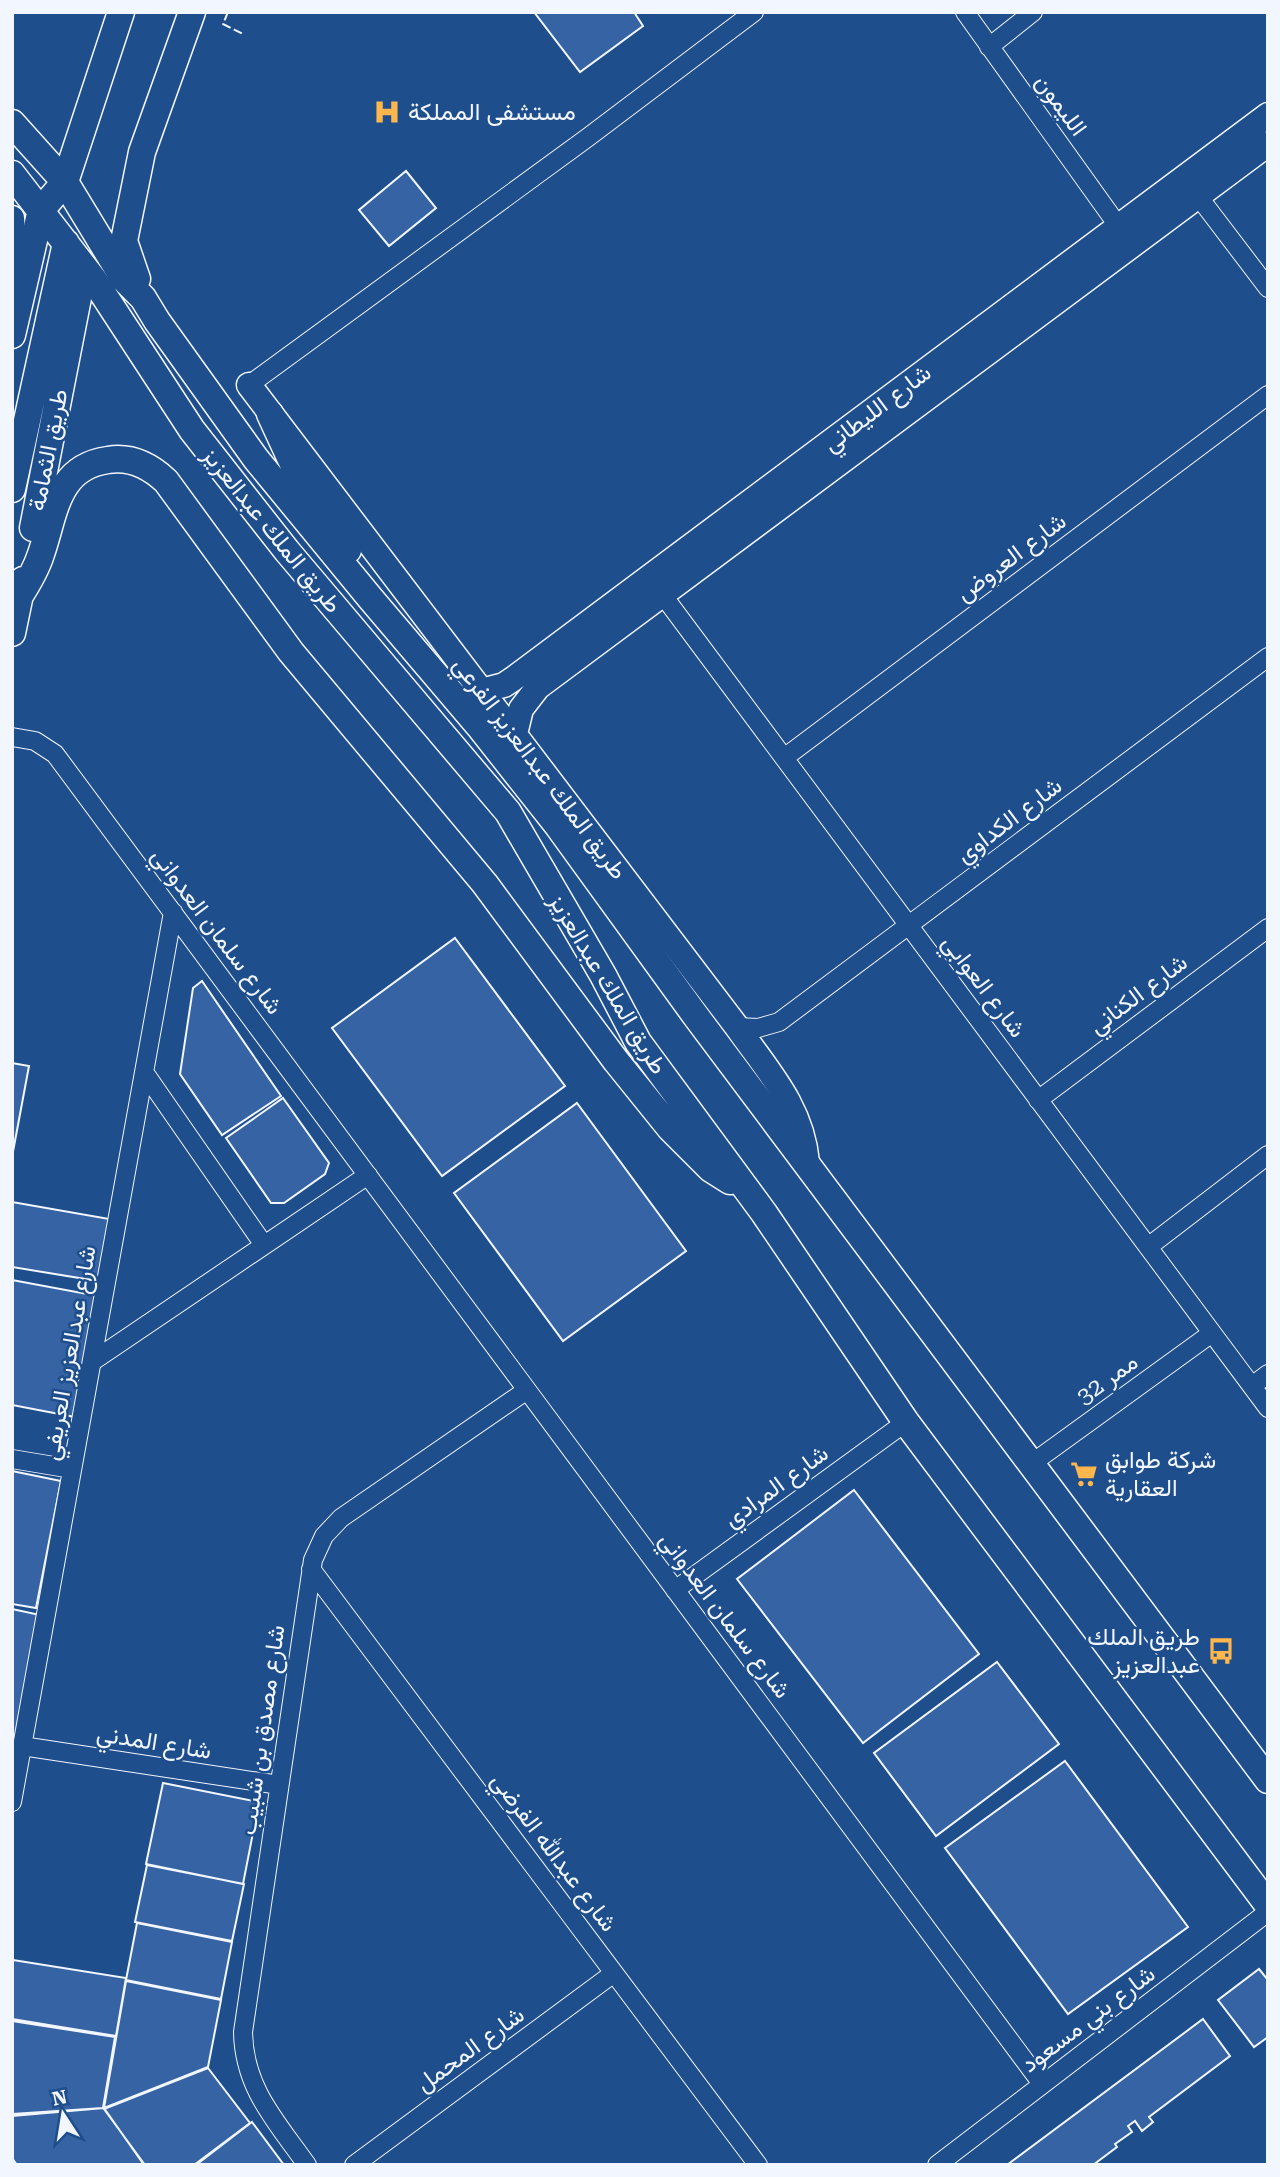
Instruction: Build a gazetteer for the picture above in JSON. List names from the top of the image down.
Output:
{
  "streets": {
    "main road": ["طريق الثمامة", "طريق الملك عبدالعزيز"],
    "street": [
      "الليمون",
      "شارع الليطاني",
      "شارع العروض",
      "طريق الملك عبدالعزيز الفرعي",
      "شارع الكداوي",
      "شارع سلمان العدواني",
      "شارع العوابي",
      "شارع الكناني",
      "شارع عبدالعزيز العريفي",
      "ممر 32",
      "شارع المرادي",
      "شارع مصدق بن شبيب",
      "شارع المدني",
      "شارع عبدالله الفرضي",
      "شارع بني مسعود",
      "شارع المحمل"
    ]
  },
  "crossings": [
    ["الليمون", "شارع الليطاني"],
    ["شارع الليطاني", "طريق الملك عبدالعزيز الفرعي"],
    ["شارع الليطاني", "شارع العوابي"],
    ["طريق الثمامة", "طريق الملك عبدالعزيز"],
    ["طريق الملك عبدالعزيز", "طريق الملك عبدالعزيز الفرعي"],
    ["طريق الملك عبدالعزيز", "ممر 32"],
    ["طريق الملك عبدالعزيز", "شارع المرادي"],
    ["شارع العروض", "شارع العوابي"],
    ["طريق الملك عبدالعزيز الفرعي", "شارع الكداوي"],
    ["شارع الكداوي", "شارع العوابي"],
    ["شارع سلمان العدواني", "شارع عبدالعزيز العريفي"],
    ["شارع سلمان العدواني", "شارع المرادي"],
    ["شارع سلمان العدواني", "شارع مصدق بن شبيب"],
    ["شارع سلمان العدواني", "شارع بني مسعود"],
    ["شارع العوابي", "شارع الكناني"],
    ["شارع العوابي", "ممر 32"],
    ["شارع عبدالعزيز العريفي", "شارع المدني"],
    ["شارع مصدق بن شبيب", "شارع المدني"],
    ["شارع مصدق بن شبيب", "شارع عبدالله الفرضي"],
    ["شارع عبدالله الفرضي", "شارع المحمل"]
  ],
  "places": {
    "hospital": ["مستشفى المملكة"],
    "supermarket": ["شركة طوابق العقارية"],
    "bus stop": ["طريق الملك عبدالعزيز"]
  },
  "north": "top"
}
